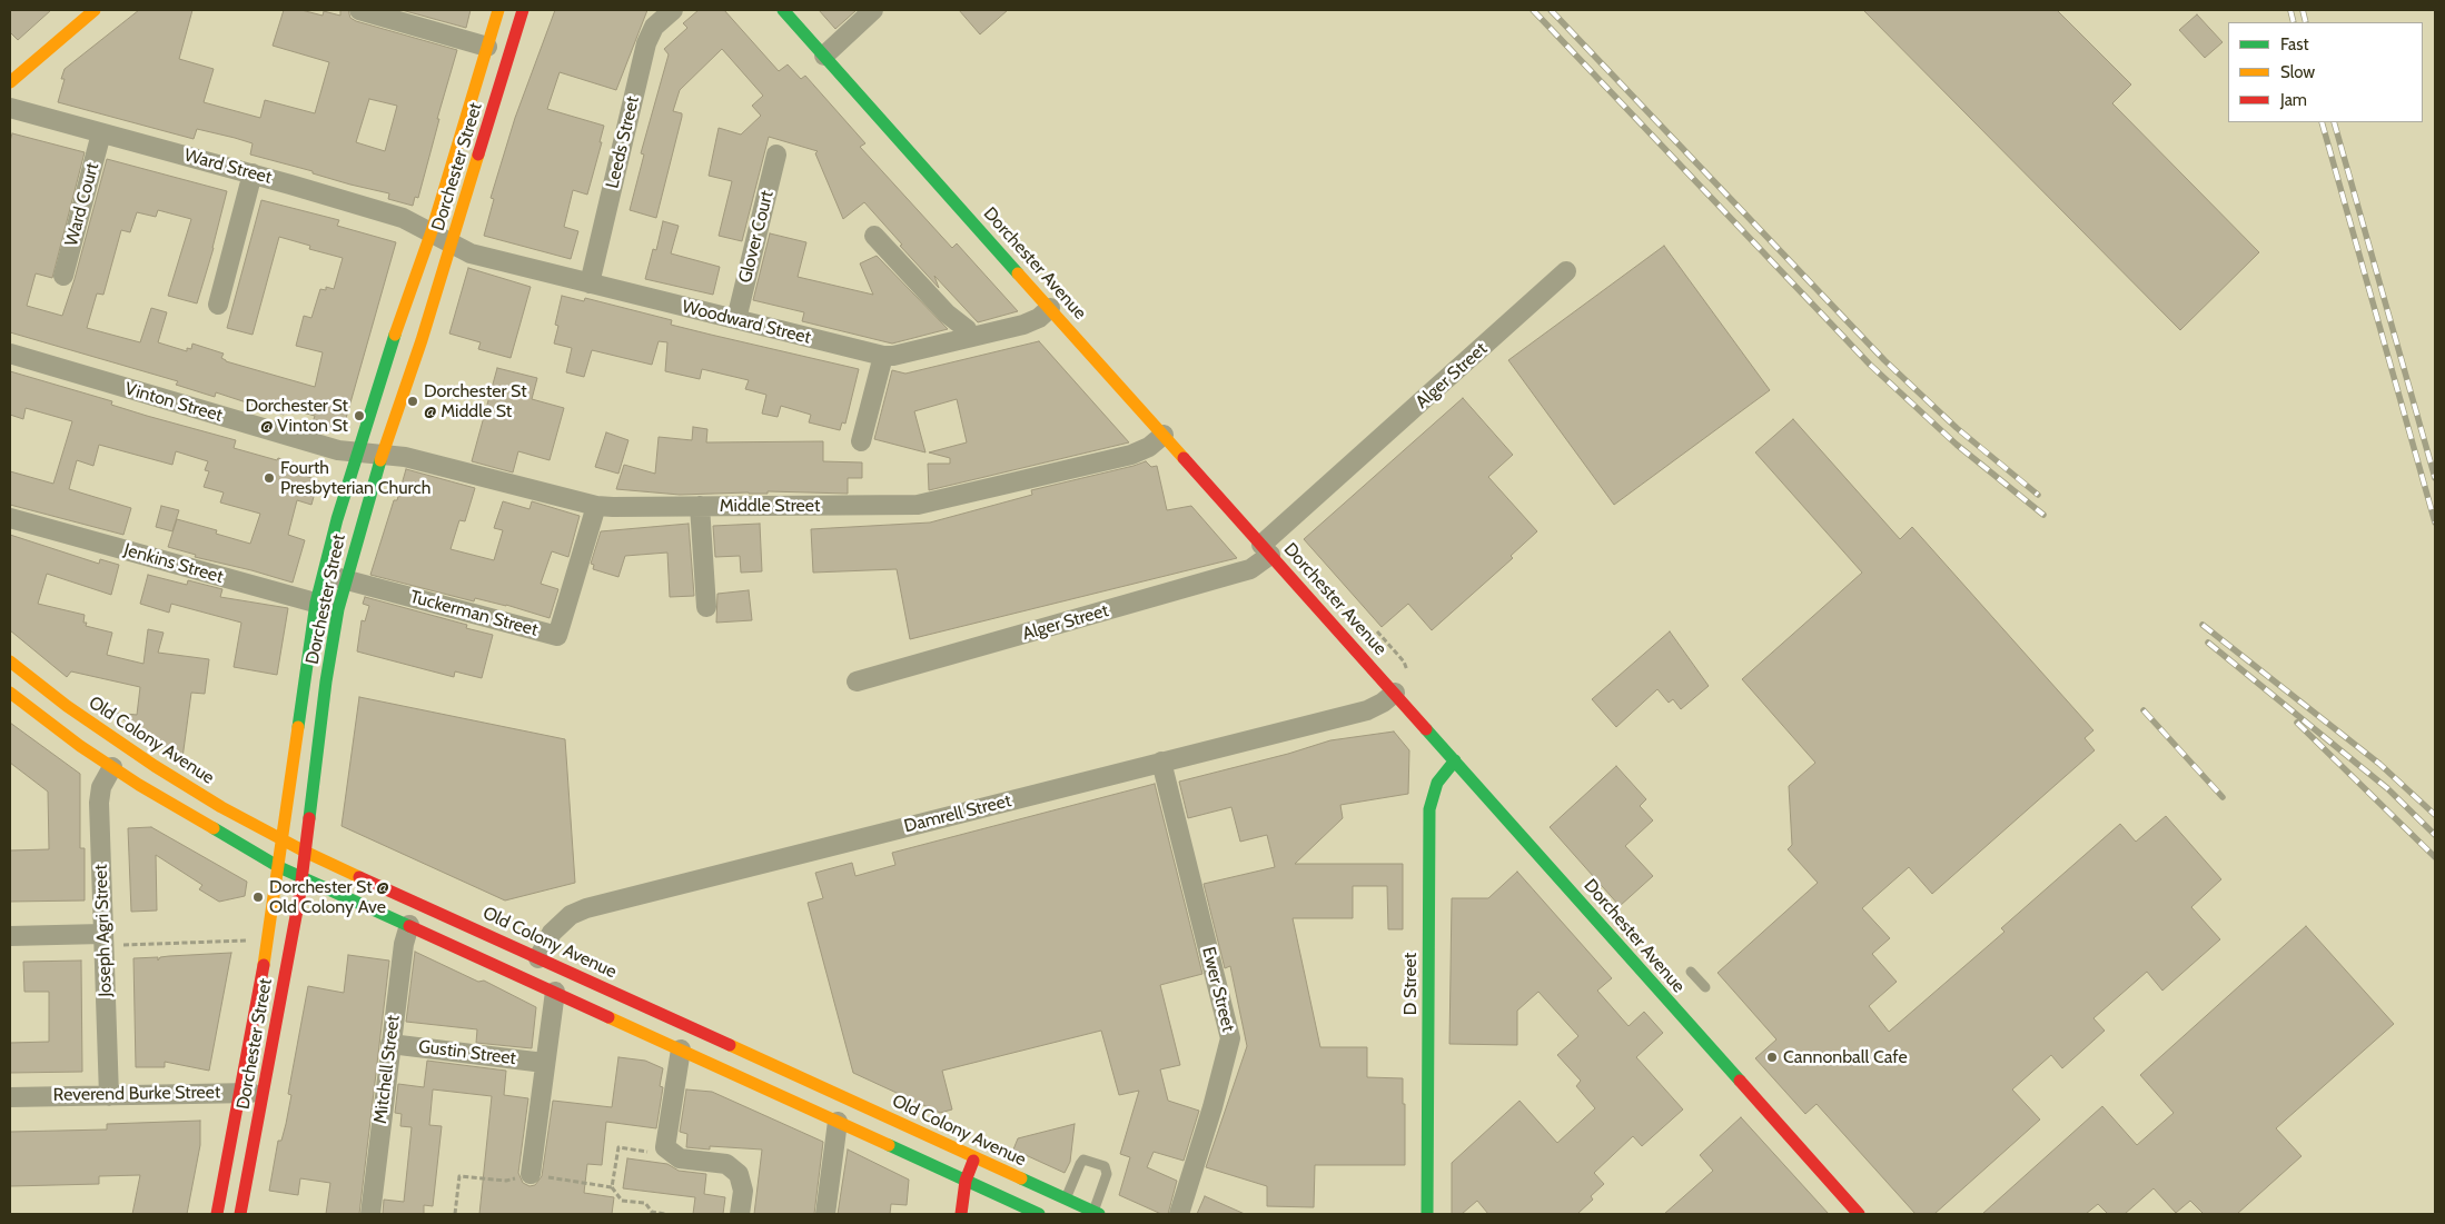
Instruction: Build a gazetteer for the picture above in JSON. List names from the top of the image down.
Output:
{
  "streets": {
    "main road": [
      "Dorchester Street",
      "Dorchester Avenue",
      "Old Colony Avenue",
      "D Street"
    ],
    "street": [
      "Leeds Street",
      "Ward Street",
      "Ward Court",
      "Glover Court",
      "Woodward Street",
      "Alger Street",
      "Vinton Street",
      "Middle Street",
      "Jenkins Street",
      "Tuckerman Street",
      "Damrell Street",
      "Joseph Agri Street",
      "Ewer Street",
      "Gustin Street",
      "Mitchell Street",
      "Reverend Burke Street"
    ]
  },
  "crossings": [
    ["Leeds Street", "Woodward Street"],
    ["Ward Street", "Dorchester Street"],
    ["Ward Street", "Ward Court"],
    ["Ward Street", "Woodward Street"],
    ["Dorchester Street", "Woodward Street"],
    ["Dorchester Street", "Vinton Street"],
    ["Dorchester Street", "Middle Street"],
    ["Dorchester Street", "Jenkins Street"],
    ["Dorchester Street", "Tuckerman Street"],
    ["Dorchester Street", "Old Colony Avenue"],
    ["Dorchester Street", "Reverend Burke Street"],
    ["Glover Court", "Woodward Street"],
    ["Dorchester Avenue", "Woodward Street"],
    ["Dorchester Avenue", "Alger Street"],
    ["Dorchester Avenue", "Middle Street"],
    ["Dorchester Avenue", "Damrell Street"],
    ["Dorchester Avenue", "D Street"],
    ["Vinton Street", "Middle Street"],
    ["Middle Street", "Tuckerman Street"],
    ["Old Colony Avenue", "Damrell Street"],
    ["Damrell Street", "Ewer Street"],
    ["Joseph Agri Street", "Reverend Burke Street"],
    ["Gustin Street", "Mitchell Street"]
  ],
  "places": [
    "Dorchester St @ Middle St",
    "Dorchester St @ Vinton St",
    "Fourth Presbyterian Church",
    "Dorchester St @ Old Colony Ave",
    "Cannonball Cafe"
  ],
  "legend": ["Fast", "Slow", "Jam"]
}
